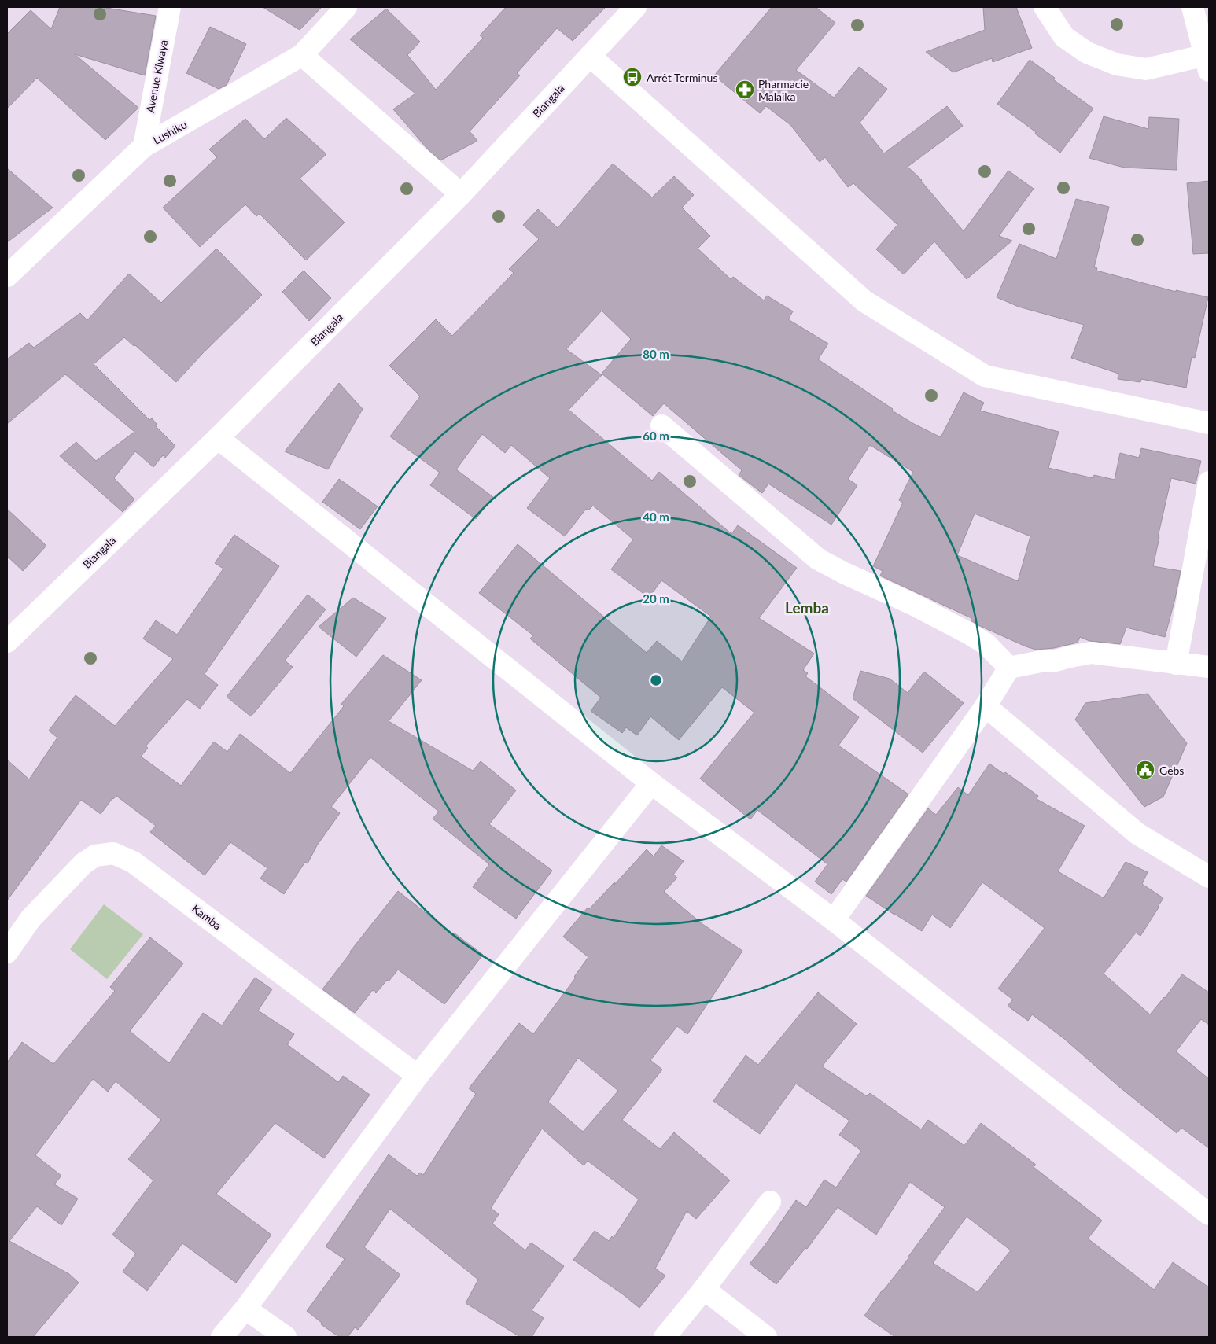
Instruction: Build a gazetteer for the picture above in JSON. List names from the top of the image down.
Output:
{
  "streets": {
    "street": [
      "Avenue Kiwaya",
      "Biangala",
      "Lushiku",
      "Kamba"
    ]
  },
  "crossings": [
    ["Avenue Kiwaya", "Lushiku"]
  ],
  "districts": ["Lemba"],
  "places": {
    "bus stop": ["Arrêt Terminus"],
    "pharmacy": ["Pharmacie Malaika"],
    "public building": ["Gebs"]
  },
  "rings": [
    "80 m",
    "60 m",
    "40 m",
    "20 m"
  ]
}
